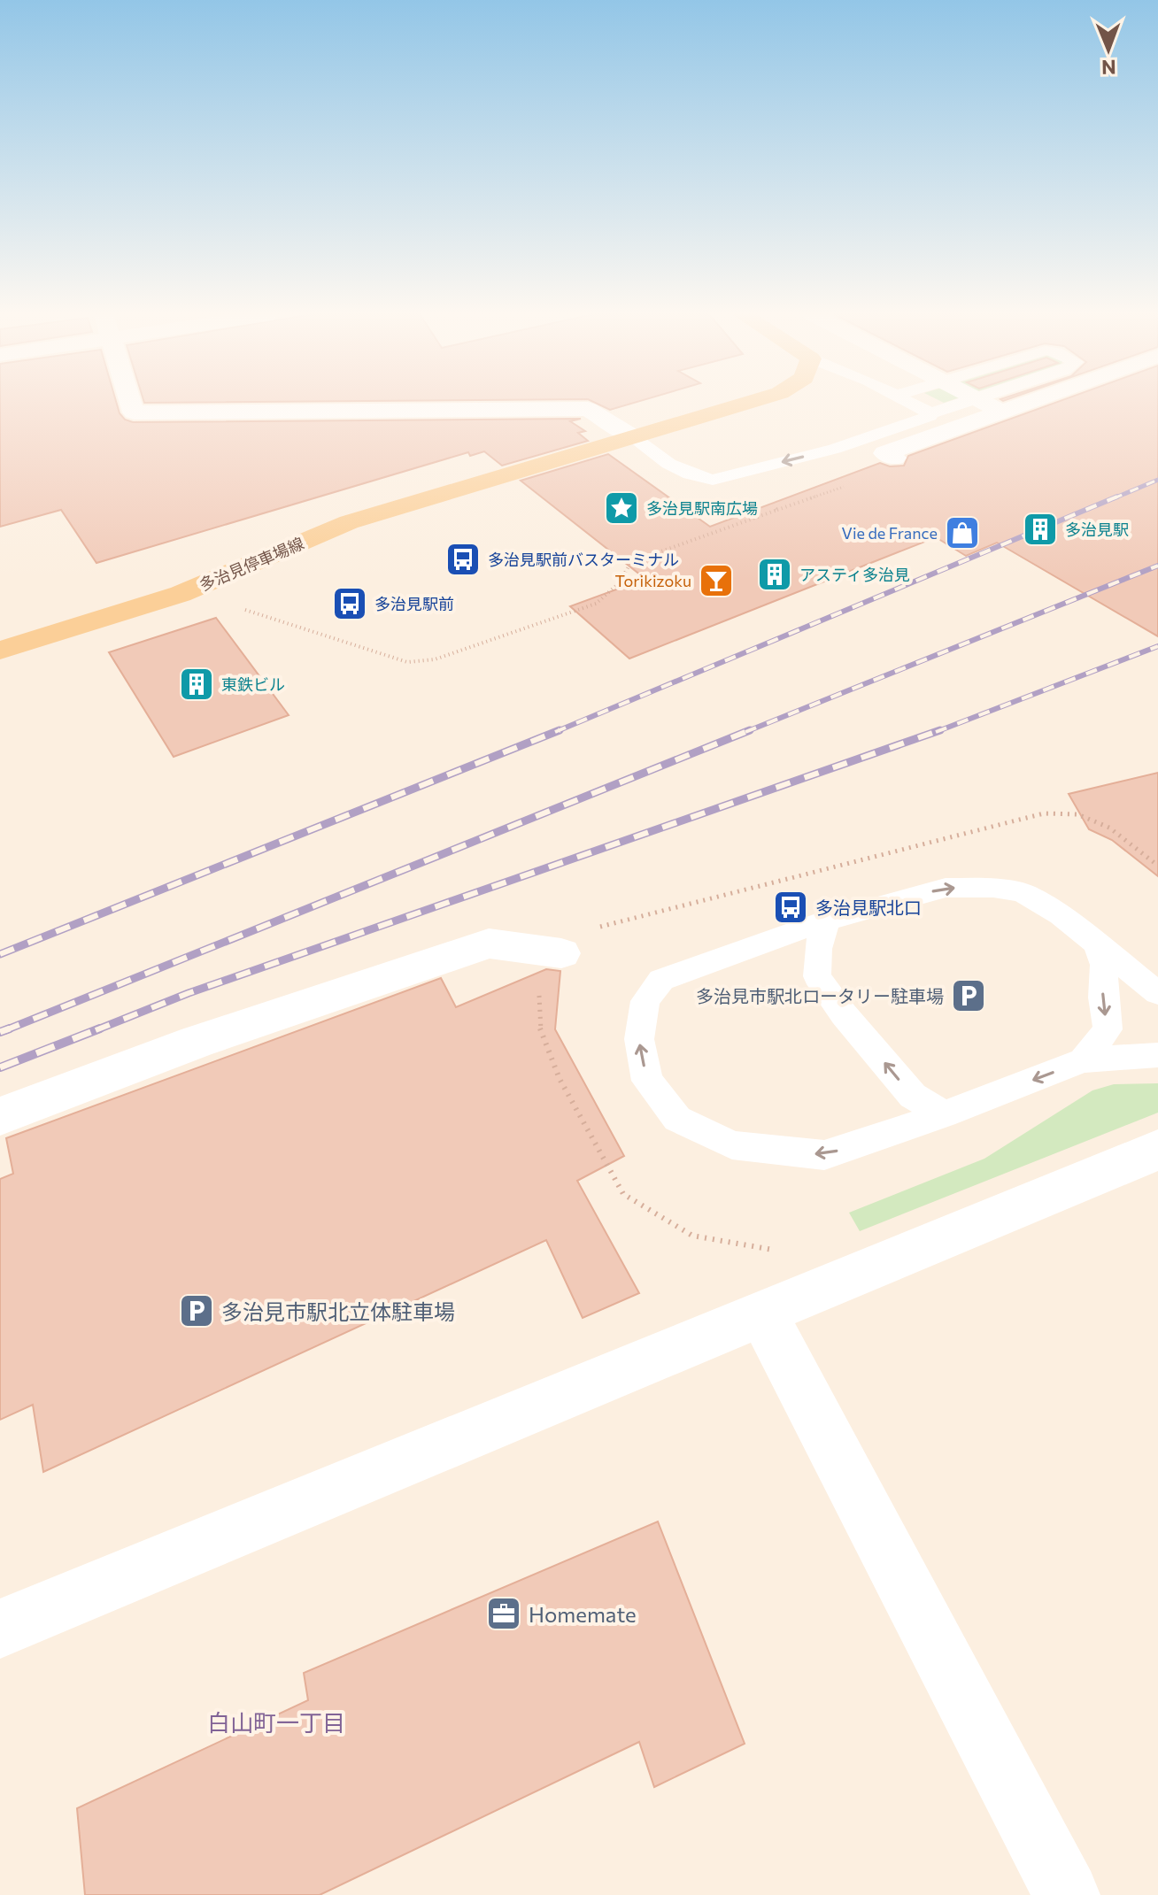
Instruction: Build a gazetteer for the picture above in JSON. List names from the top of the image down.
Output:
{
  "streets": {
    "main road": ["多治見停車場線"]
  },
  "districts": ["白山町一丁目"],
  "places": {
    "place": ["多治見駅南広場"],
    "building": ["多治見駅", "アスティ多治見", "東鉄ビル"],
    "shop": ["Vie de France"],
    "bus stop": ["多治見駅前バスターミナル", "多治見駅前", "多治見駅北口"],
    "bar": ["Torikizoku"],
    "parking": ["多治見市駅北ロータリー駐車場", "多治見市駅北立体駐車場"],
    "office": ["Homemate"]
  },
  "north": "bottom"
}
